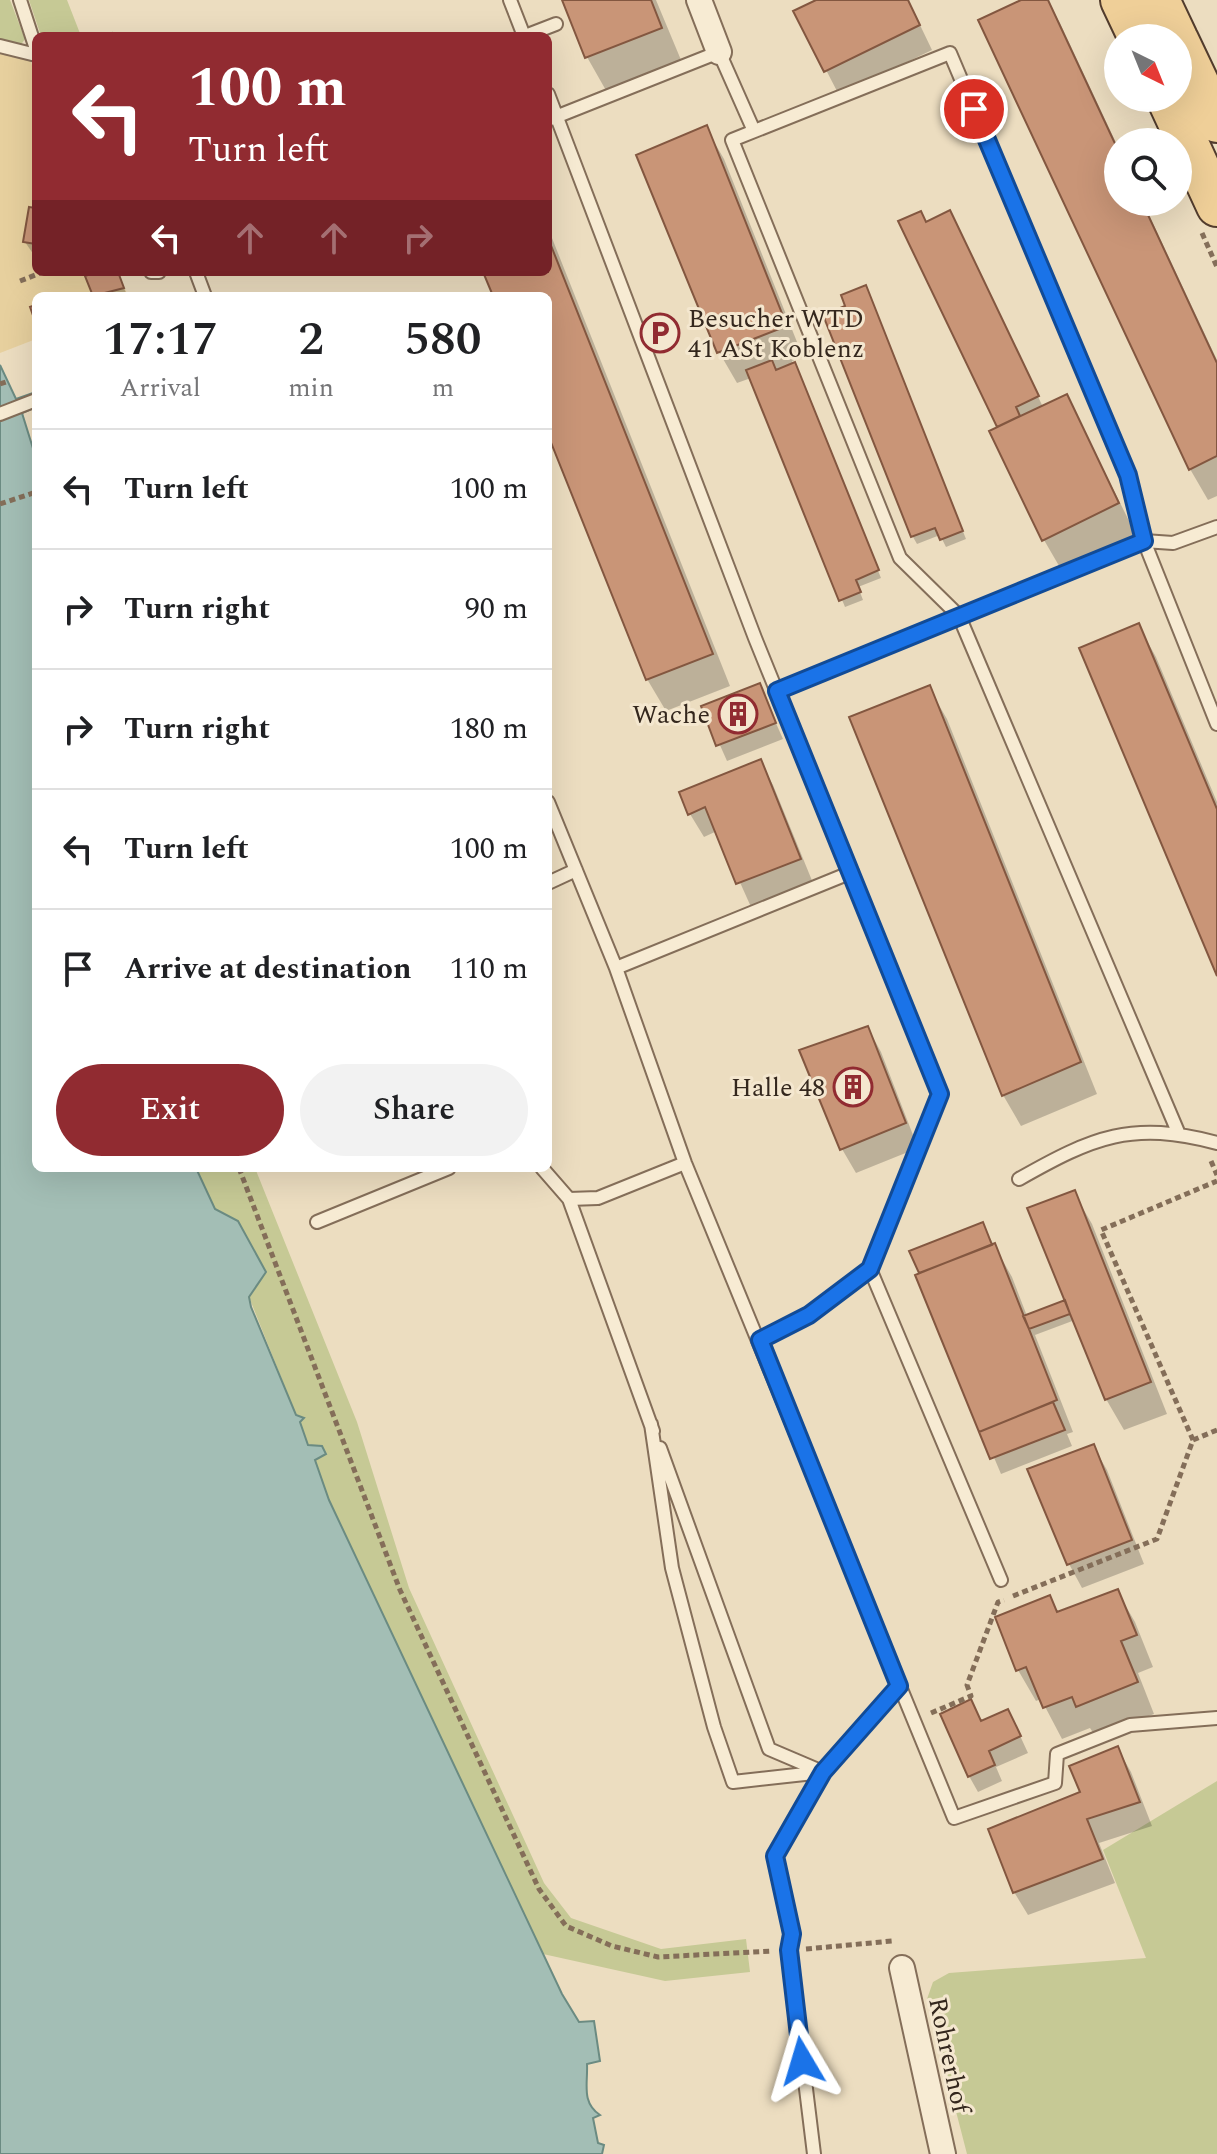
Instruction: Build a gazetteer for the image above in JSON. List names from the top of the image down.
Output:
{
  "streets": {
    "street": ["Rohrerhof"]
  },
  "places": {
    "parking": ["Besucher WTD 41 ASt Koblenz"],
    "building": ["Wache", "Halle 48"]
  },
  "north": "bottom right",
  "page": {
    "turn": ["100 m", "Turn left"],
    "eta": [
      "17:17",
      "Arrival",
      "2",
      "min",
      "580",
      "m"
    ],
    "list": [
      {
        "name": "Turn left",
        "value": "100 m"
      },
      {
        "name": "Turn right",
        "value": "90 m"
      },
      {
        "name": "Turn right",
        "value": "180 m"
      },
      {
        "name": "Turn left",
        "value": "100 m"
      },
      {
        "name": "Arrive at destination",
        "value": "110 m"
      }
    ],
    "buttons": ["Exit", "Share"]
  }
}
